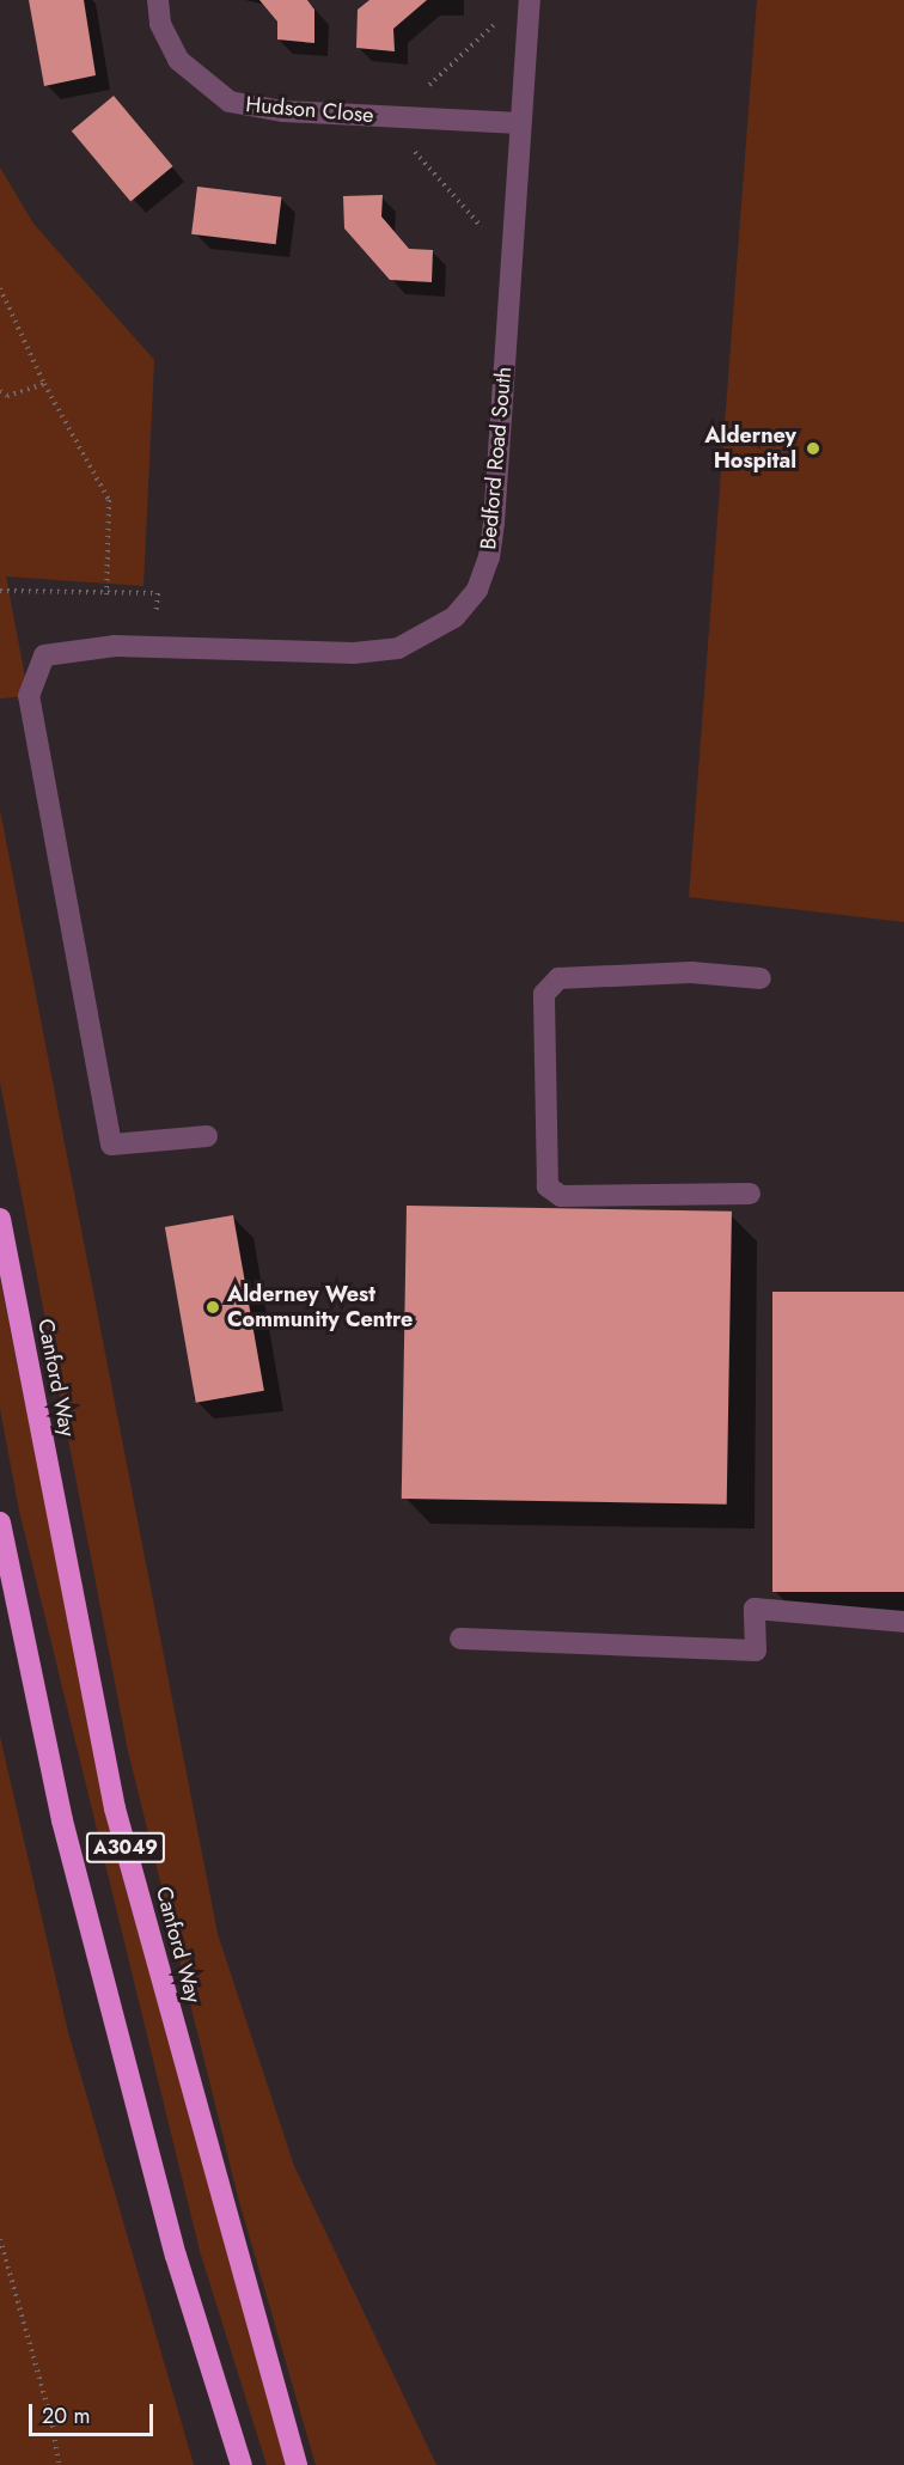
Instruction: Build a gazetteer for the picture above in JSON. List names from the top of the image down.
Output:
{
  "streets": {
    "highway": ["Canford Way", "A3049"],
    "street": ["Hudson Close", "Bedford Road South"]
  },
  "crossings": [
    ["Hudson Close", "Bedford Road South"]
  ],
  "places": ["Alderney Hospital", "Alderney West Community Centre"],
  "scale_bar": "20 m"
}
